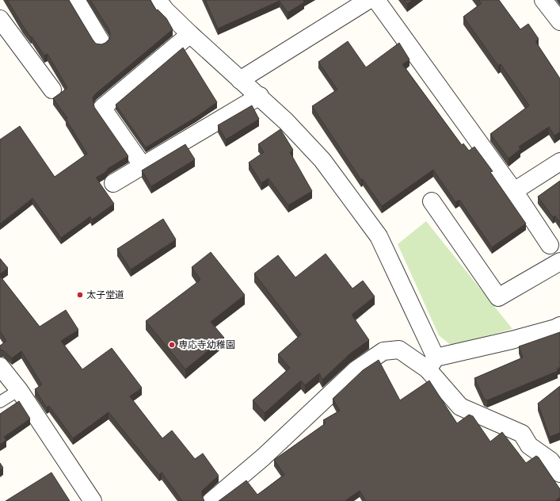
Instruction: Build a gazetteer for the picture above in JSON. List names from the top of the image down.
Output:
{
  "places": ["太子堂道", "専応寺幼稚園"]
}
